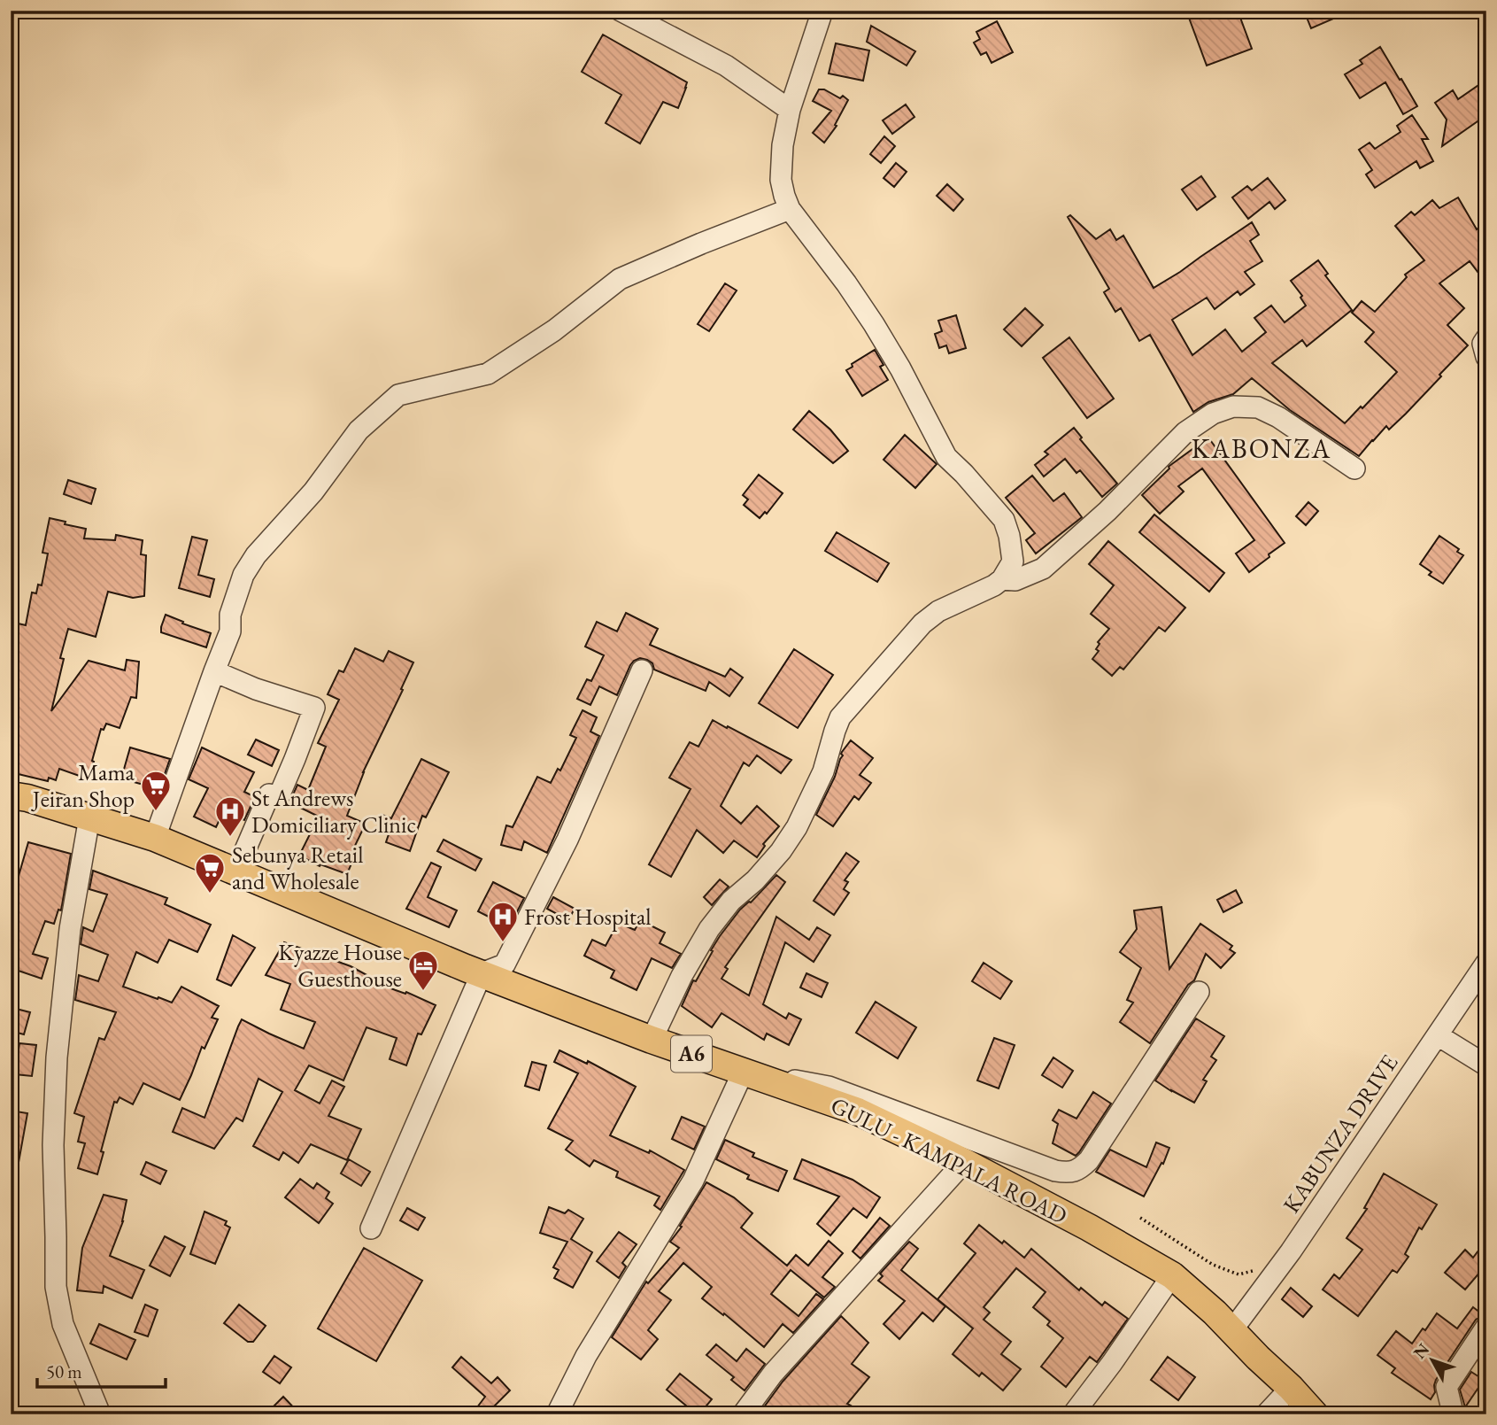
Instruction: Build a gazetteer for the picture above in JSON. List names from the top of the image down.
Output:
{
  "streets": {
    "main road": ["A6", "GULU - KAMPALA ROAD"],
    "street": ["KABUNZA DRIVE"]
  },
  "crossings": [
    ["KABUNZA DRIVE", "GULU - KAMPALA ROAD"]
  ],
  "districts": ["KABONZA"],
  "places": {
    "supermarket": ["Mama Jeiran Shop", "Sebunya Retail and Wholesale"],
    "hospital": ["St Andrews Domiciliary Clinic", "Frost Hospital"],
    "hotel": ["Kyazze House Guesthouse"]
  },
  "scale_bar": "50 m",
  "north": "top left"
}
